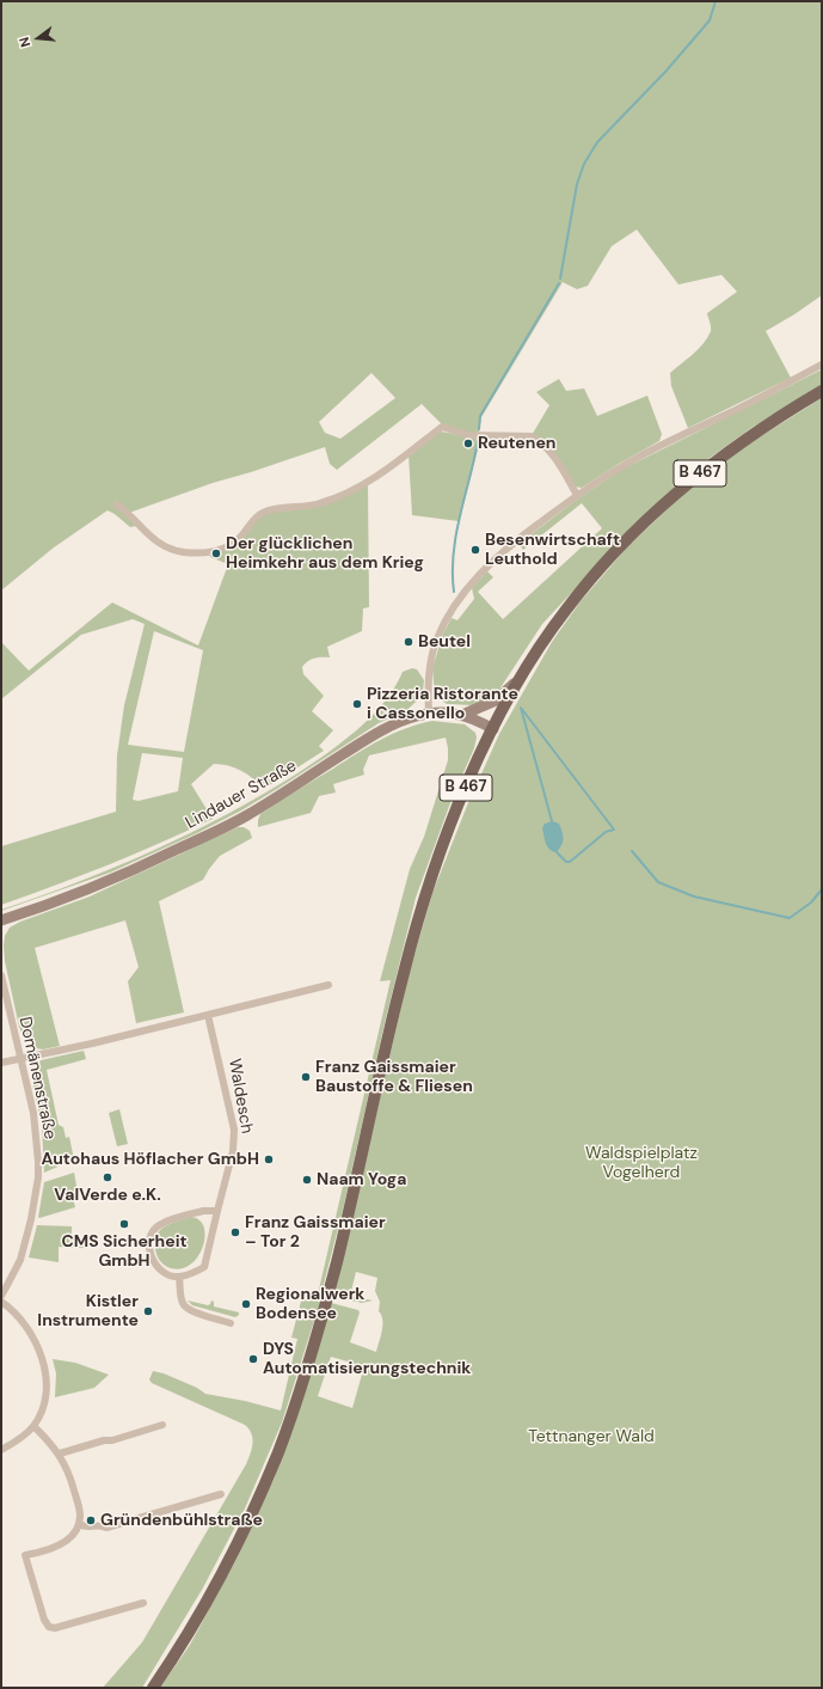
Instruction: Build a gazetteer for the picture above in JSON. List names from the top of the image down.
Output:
{
  "streets": {
    "main road": ["B 467", "Lindauer Straße"],
    "street": ["Domänenstraße", "Waldesch"]
  },
  "crossings": [
    ["B 467", "Lindauer Straße"]
  ],
  "parks": ["Waldspielplatz Vogelherd", "Tettnanger Wald"],
  "places": [
    "Reutenen",
    "Besenwirtschaft Leuthold",
    "Der glücklichen Heimkehr aus dem Krieg",
    "Beutel",
    "Pizzeria Ristorante i Cassonello",
    "Franz Gaissmaier Baustoffe & Fliesen",
    "Autohaus Höflacher GmbH",
    "ValVerde e.K.",
    "Naam Yoga",
    "CMS Sicherheit GmbH",
    "Franz Gaissmaier – Tor 2",
    "Regionalwerk Bodensee",
    "Kistler Instrumente",
    "DYS Automatisierungstechnik",
    "Gründenbühlstraße"
  ],
  "north": "left"
}
